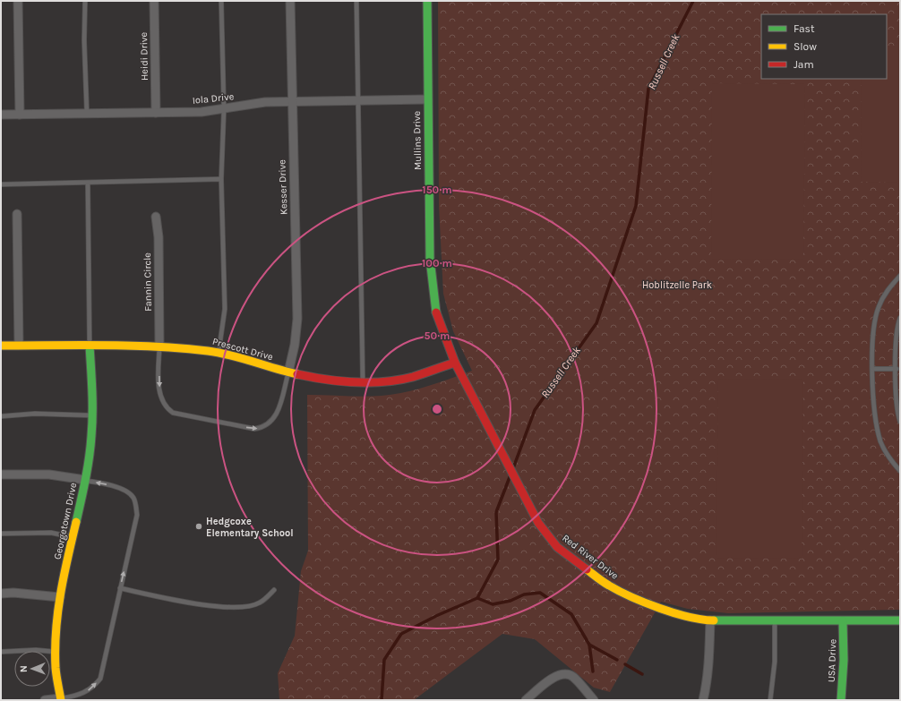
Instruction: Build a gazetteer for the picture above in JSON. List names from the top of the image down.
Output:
{
  "streets": {
    "street": [
      "Heidi Drive",
      "Iola Drive",
      "Mullins Drive",
      "Kesser Drive",
      "Fannin Circle",
      "Prescott Drive",
      "Georgetown Drive",
      "Red River Drive",
      "USA Drive"
    ]
  },
  "crossings": [
    ["Heidi Drive", "Iola Drive"],
    ["Iola Drive", "Mullins Drive"],
    ["Iola Drive", "Kesser Drive"],
    ["Mullins Drive", "Prescott Drive"],
    ["Mullins Drive", "Red River Drive"],
    ["Kesser Drive", "Prescott Drive"],
    ["Fannin Circle", "Prescott Drive"],
    ["Prescott Drive", "Georgetown Drive"],
    ["Prescott Drive", "Red River Drive"],
    ["Red River Drive", "USA Drive"]
  ],
  "water": ["Russell Creek"],
  "parks": ["Hoblitzelle Park"],
  "places": ["Hedgcoxe Elementary School"],
  "legend": ["Fast", "Slow", "Jam"],
  "north": "left",
  "rings": ["150 m", "100 m", "50 m"]
}
